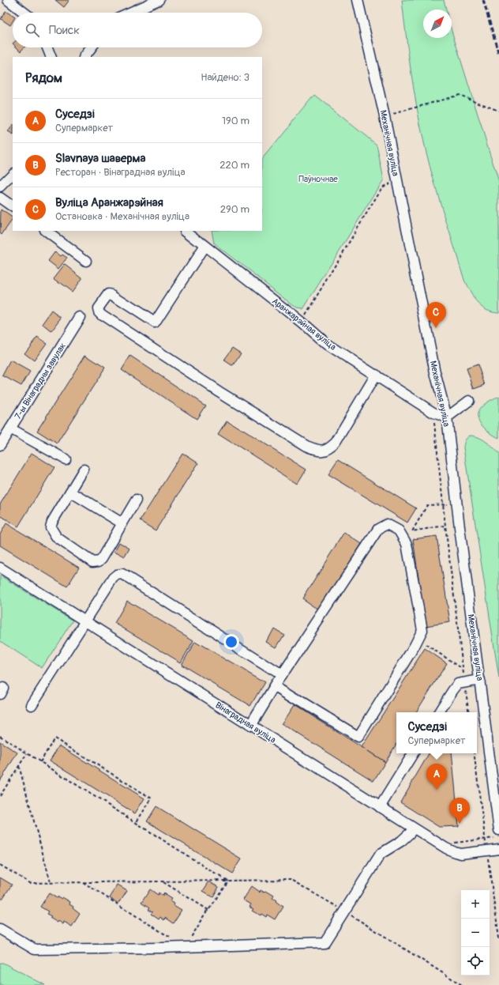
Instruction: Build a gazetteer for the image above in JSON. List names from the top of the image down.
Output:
{
  "streets": {
    "street": [
      "Механічная вуліца",
      "Аранжарэйная вуліца",
      "7-ы Вінаградны завулак",
      "Вінаградная вуліца"
    ]
  },
  "crossings": [
    ["Механічная вуліца", "Аранжарэйная вуліца"]
  ],
  "parks": ["Паўночнае"],
  "north": "top right",
  "page": {
    "search": "Поиск",
    "heading": ["Рядом", "Найдено: 3"],
    "list": [
      {
        "mark": "A",
        "name": "Суседзі",
        "note": "Супермаркет",
        "value": "190 m"
      },
      {
        "mark": "B",
        "name": "Slavnaya шаверма",
        "note": "Ресторан · Вінаградная вуліца",
        "value": "220 m"
      },
      {
        "mark": "C",
        "name": "Вуліца Аранжарэйная",
        "note": "Остановка · Механічная вуліца",
        "value": "290 m"
      }
    ],
    "pins": ["C", "A", "B"],
    "popup": ["Суседзі", "Супермаркет"],
    "map_buttons": ["+", "−"]
  }
}
